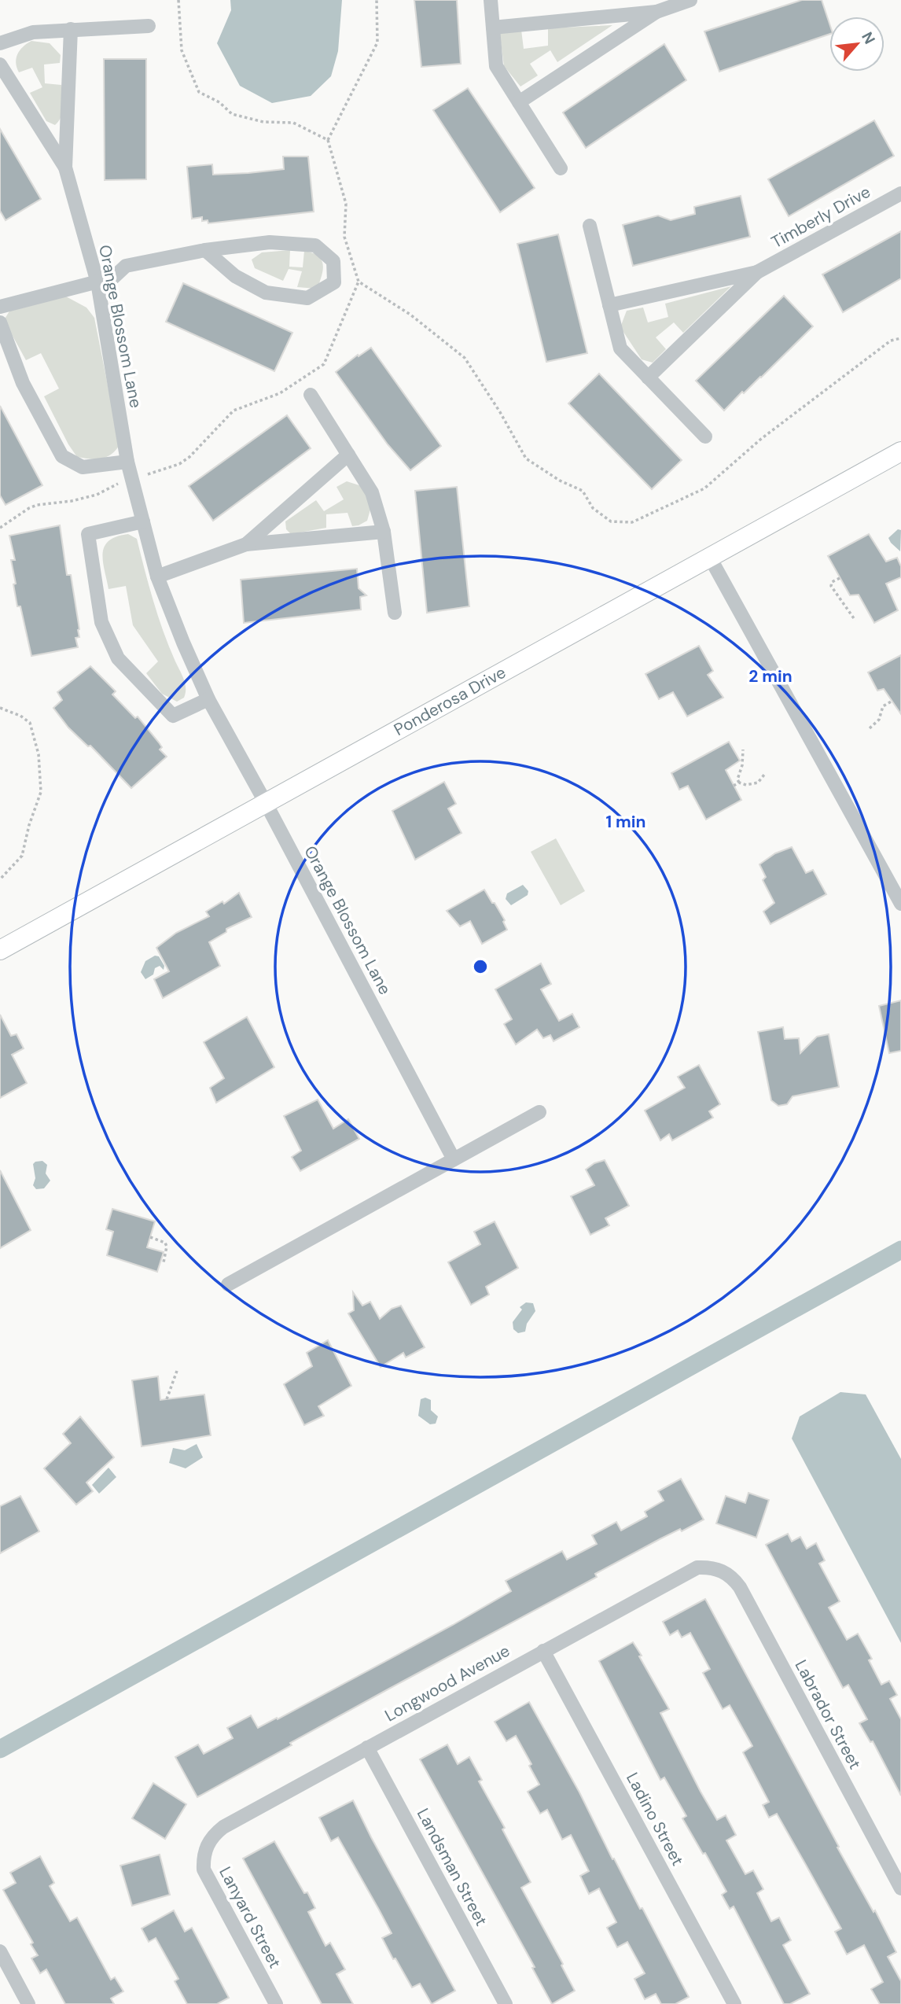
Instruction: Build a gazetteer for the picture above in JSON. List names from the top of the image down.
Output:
{
  "streets": {
    "street": [
      "Timberly Drive",
      "Orange Blossom Lane",
      "Ponderosa Drive",
      "Longwood Avenue",
      "Labrador Street",
      "Ladino Street",
      "Landsman Street",
      "Lanyard Street"
    ]
  },
  "crossings": [
    ["Orange Blossom Lane", "Ponderosa Drive"],
    ["Longwood Avenue", "Labrador Street"],
    ["Longwood Avenue", "Ladino Street"],
    ["Longwood Avenue", "Landsman Street"],
    ["Longwood Avenue", "Lanyard Street"]
  ],
  "north": "top right",
  "rings": ["2 min", "1 min"]
}
